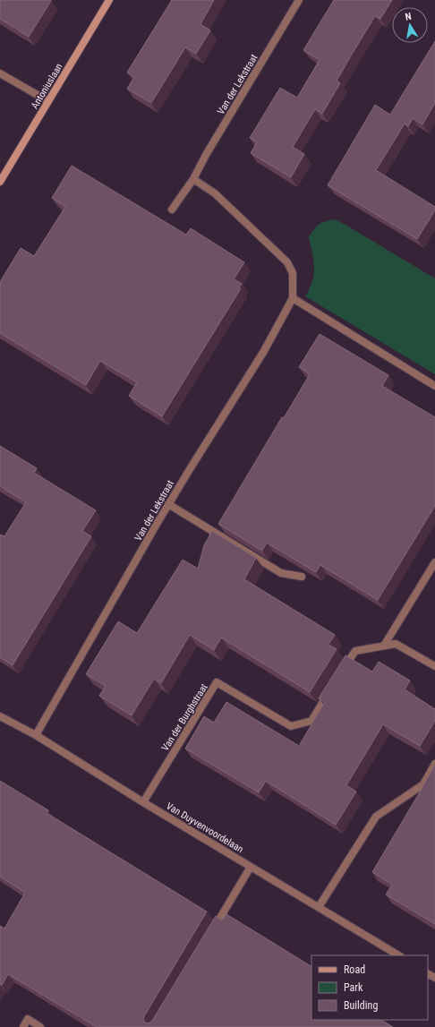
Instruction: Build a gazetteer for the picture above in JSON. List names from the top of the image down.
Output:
{
  "streets": {
    "main road": ["Antoniuslaan"],
    "street": ["Van der Lekstraat", "Van der Burghstraat", "Van Duyvenvoordelaan"]
  },
  "crossings": [
    ["Van der Lekstraat", "Van Duyvenvoordelaan"],
    ["Van der Burghstraat", "Van Duyvenvoordelaan"]
  ],
  "legend": ["Road", "Park", "Building"],
  "north": "top"
}
